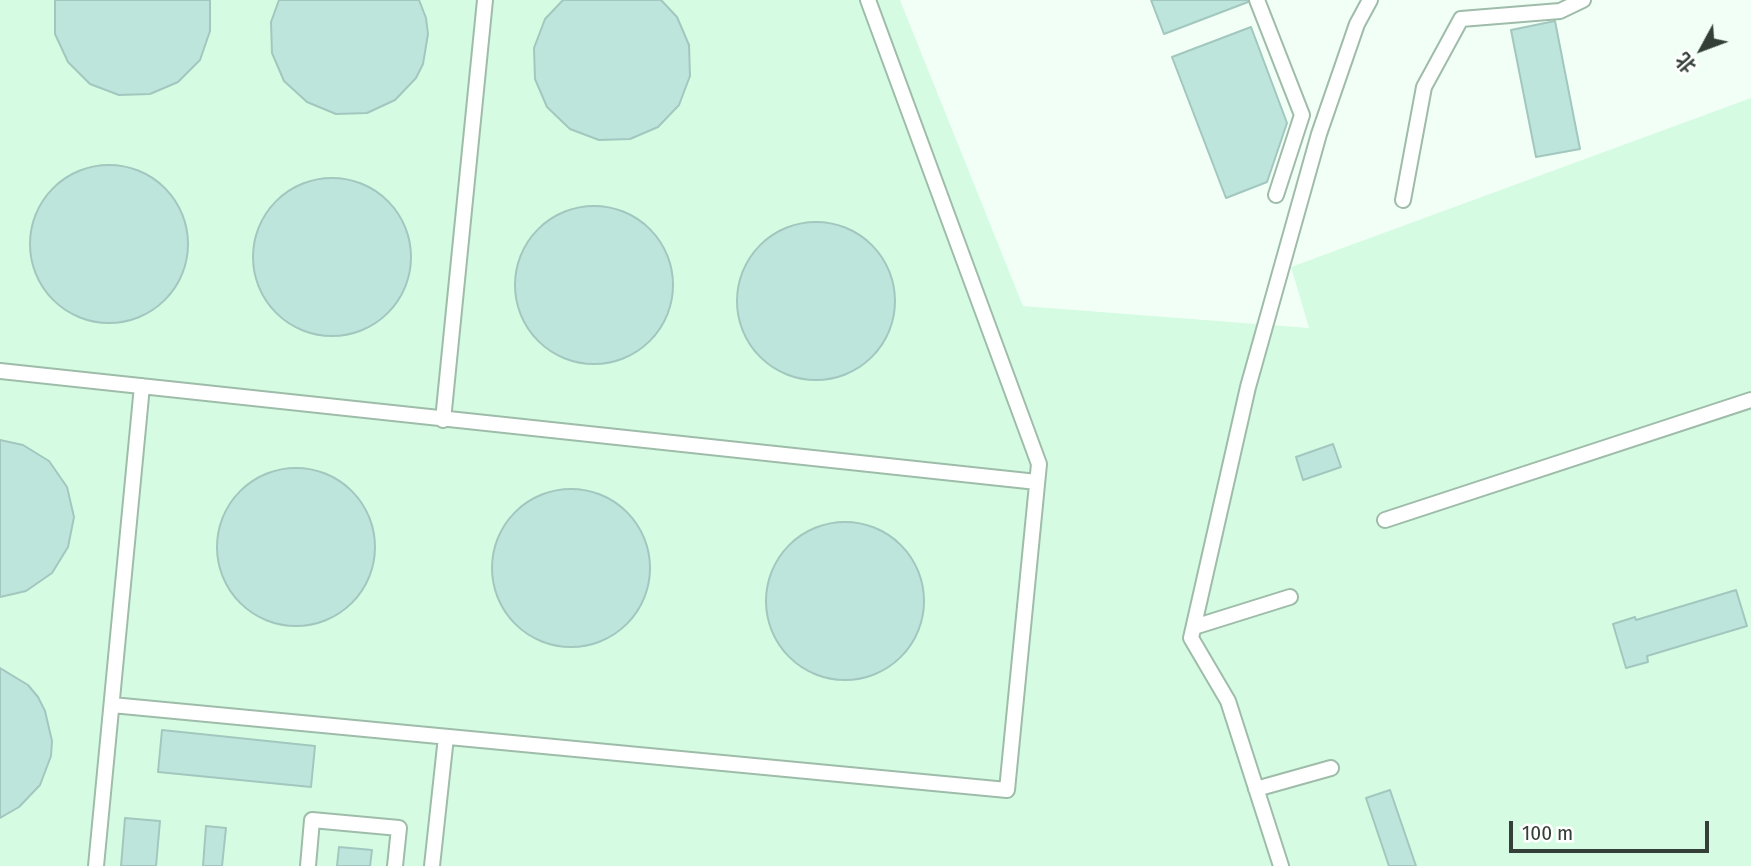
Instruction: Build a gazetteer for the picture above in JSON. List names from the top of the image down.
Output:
{
  "scale_bar": "100 m",
  "north": "bottom left"
}
